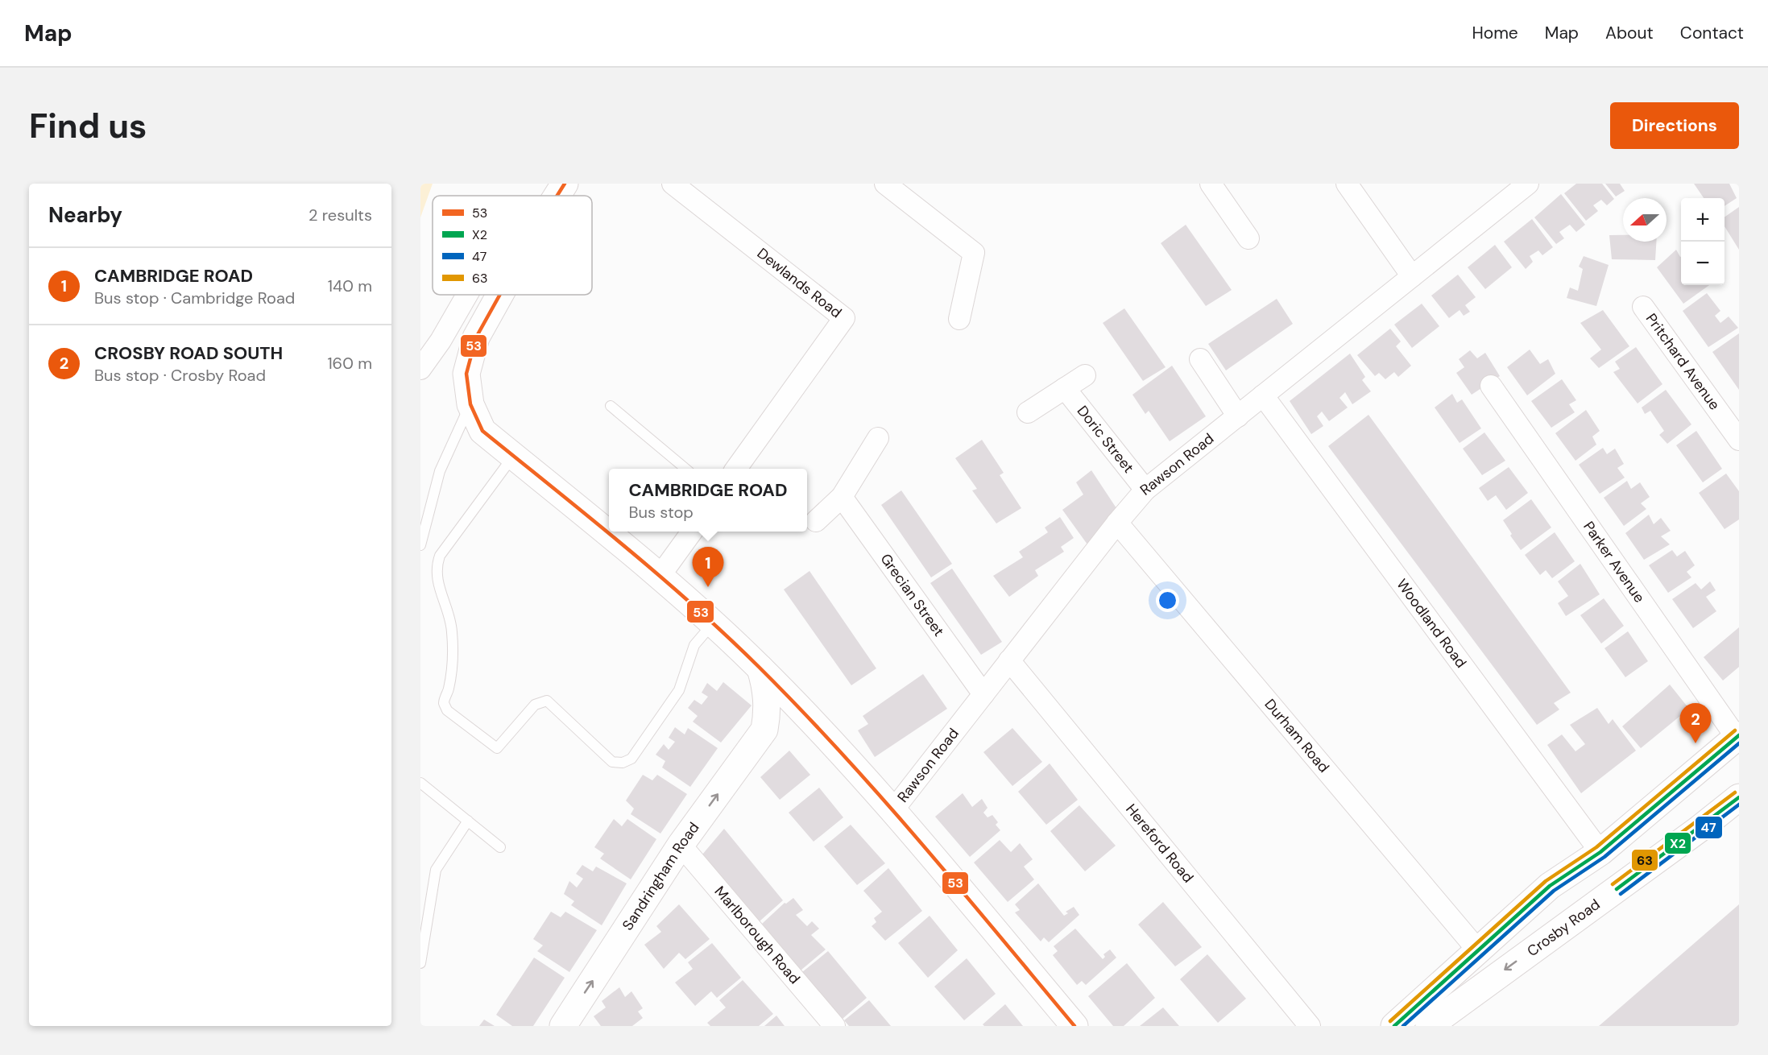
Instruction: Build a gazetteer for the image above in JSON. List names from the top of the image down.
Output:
{
  "streets": {
    "main road": ["Sandringham Road", "Crosby Road"],
    "street": [
      "Dewlands Road",
      "Pritchard Avenue",
      "Doric Street",
      "Rawson Road",
      "Parker Avenue",
      "Grecian Street",
      "Woodland Road",
      "Durham Road",
      "Hereford Road",
      "Marlborough Road"
    ]
  },
  "crossings": [
    ["Doric Street", "Rawson Road"],
    ["Rawson Road", "Grecian Street"],
    ["Rawson Road", "Woodland Road"],
    ["Rawson Road", "Durham Road"],
    ["Rawson Road", "Hereford Road"],
    ["Sandringham Road", "Marlborough Road"]
  ],
  "one_way": ["Sandringham Road"],
  "lines": [
    "transit line 53",
    "transit line 63",
    "transit line X2",
    "transit line 47"
  ],
  "legend": [
    "53",
    "X2",
    "47",
    "63"
  ],
  "north": "left",
  "page": {
    "header": "Map",
    "nav": [
      "Home",
      "Map",
      "About",
      "Contact"
    ],
    "buttons": "Directions",
    "title": "Find us",
    "heading": ["Nearby", "2 results"],
    "map_buttons": ["+", "−"],
    "list": [
      {
        "mark": "1",
        "name": "CAMBRIDGE ROAD",
        "note": "Bus stop · Cambridge Road",
        "value": "140 m"
      },
      {
        "mark": "2",
        "name": "CROSBY ROAD SOUTH",
        "note": "Bus stop · Crosby Road",
        "value": "160 m"
      }
    ],
    "popup": ["CAMBRIDGE ROAD", "Bus stop"],
    "pins": ["1", "2"]
  }
}
